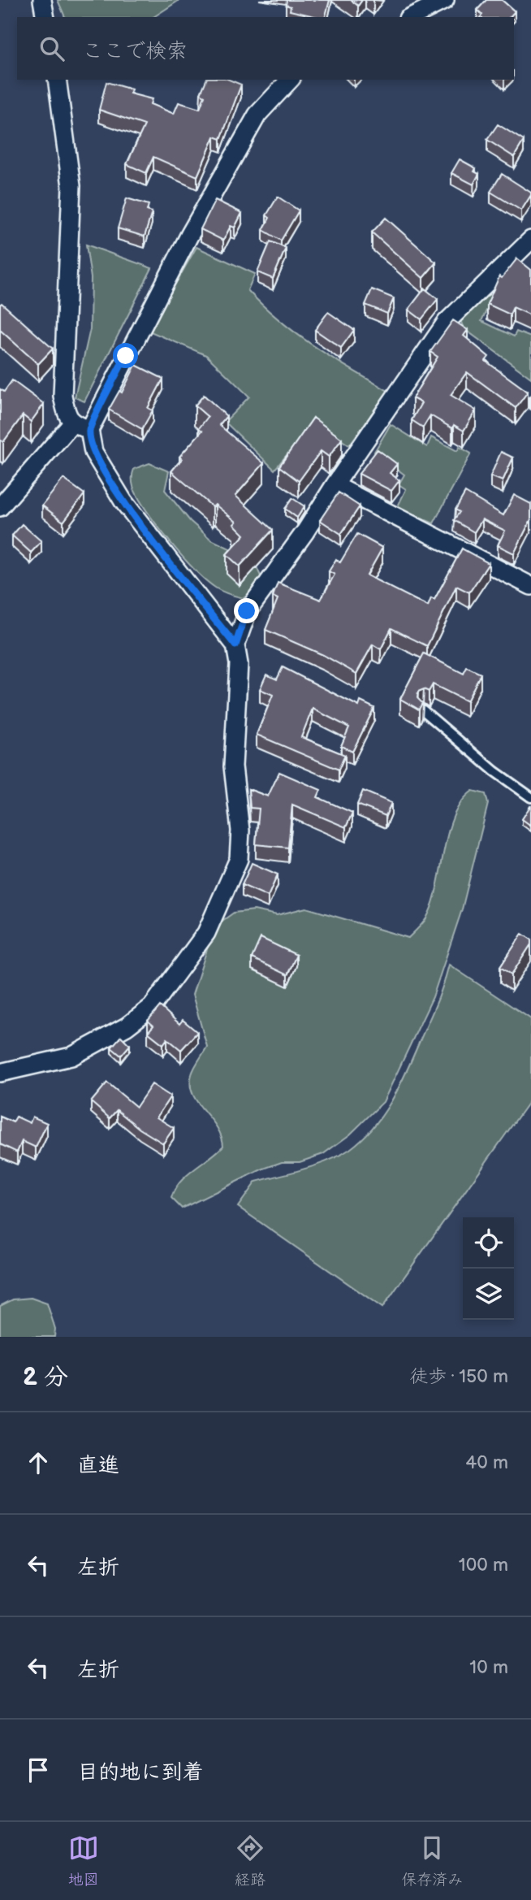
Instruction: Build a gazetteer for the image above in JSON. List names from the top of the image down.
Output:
{
  "page": {
    "search": "ここで検索",
    "heading": ["2 分", "徒歩 · 150 m"],
    "list": [
      ["直進", "40 m"],
      ["左折", "100 m"],
      ["左折", "10 m"],
      "目的地に到着"
    ],
    "nav": ["地図", "経路", "保存済み"]
  }
}
